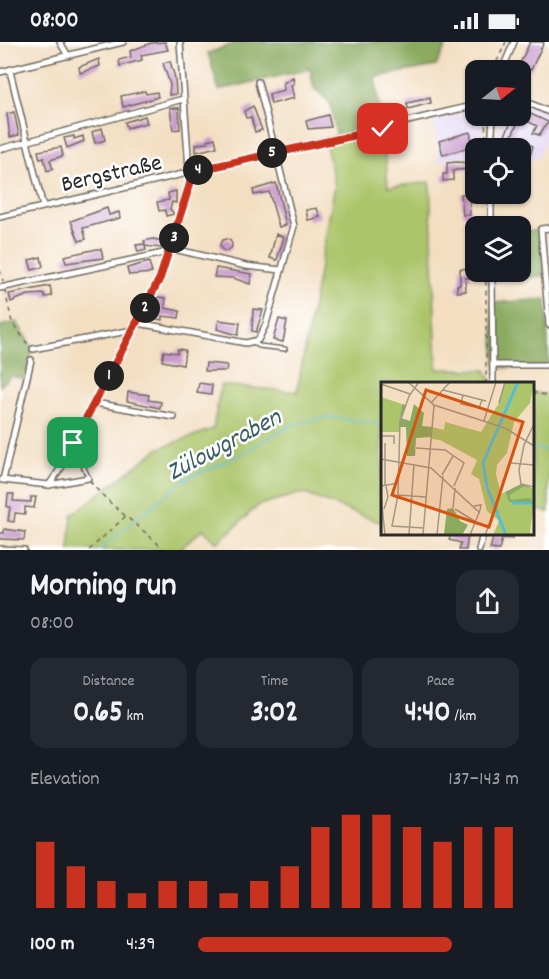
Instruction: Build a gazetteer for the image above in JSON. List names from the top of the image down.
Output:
{
  "streets": {
    "street": ["Bergstraße"]
  },
  "water": ["Zülowgraben"],
  "north": "right",
  "page": {
    "status": "08:00",
    "pins": [
      "5",
      "4",
      "3",
      "2",
      "1"
    ],
    "heading": ["Morning run", "08:00"],
    "stats": [
      ["Distance", "0.65 km"],
      ["Time", "3:02"],
      ["Pace", "4:40 /km"]
    ],
    "chart": ["Elevation", "137–143 m"],
    "list": [
      {
        "name": "100 m",
        "note": "4:39"
      }
    ]
  }
}
